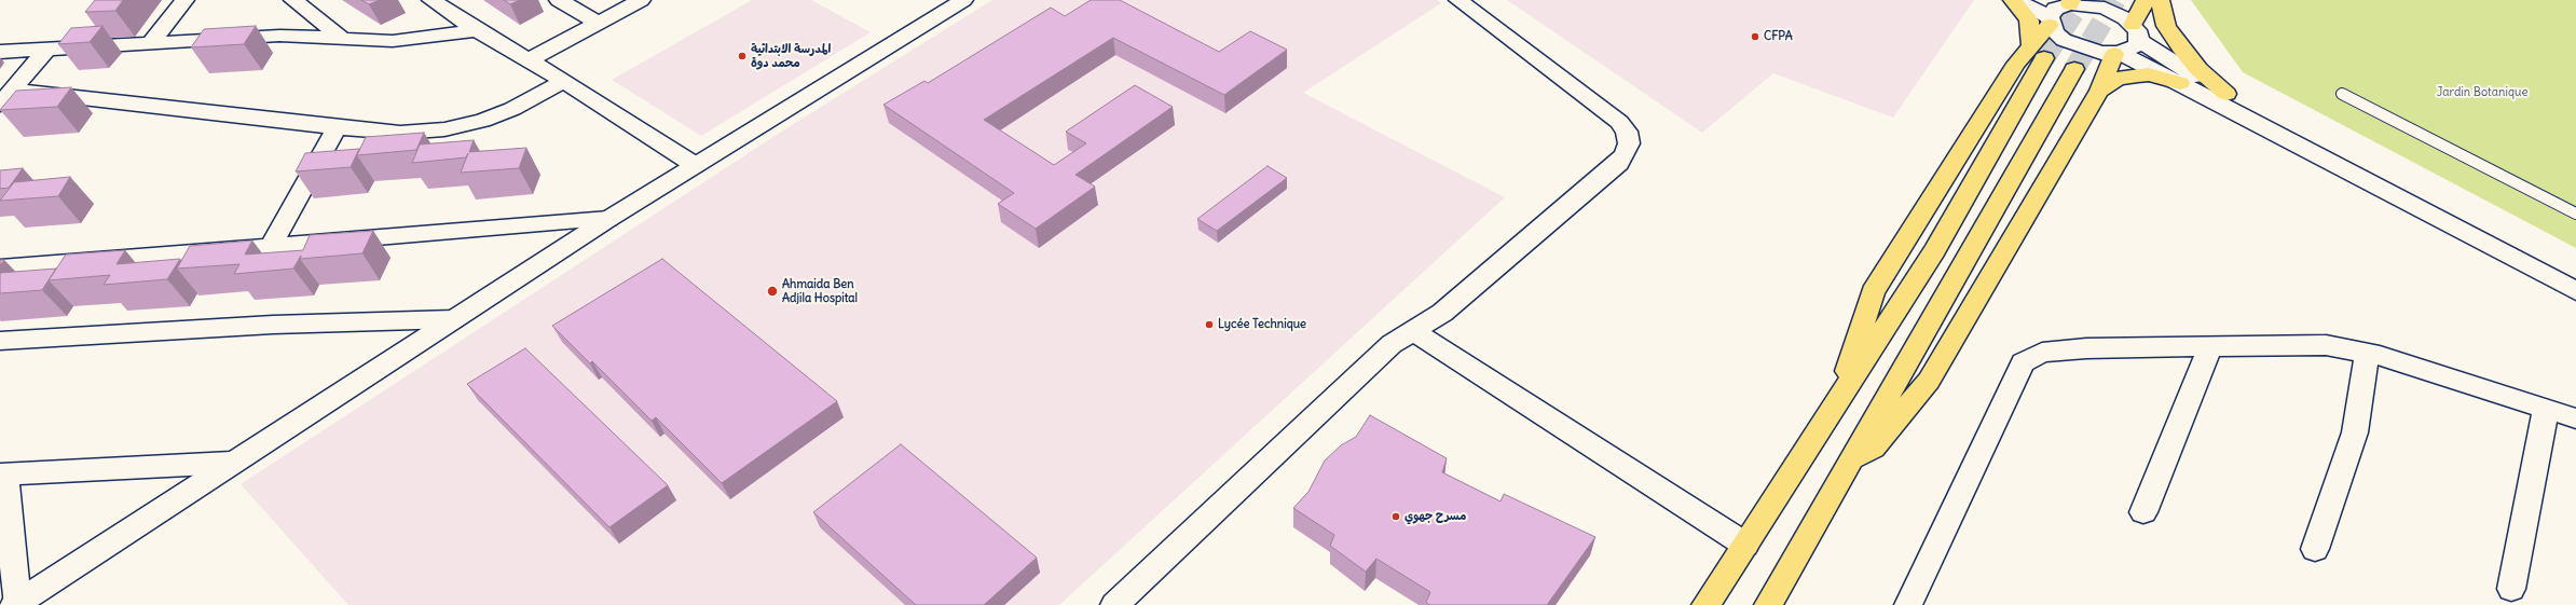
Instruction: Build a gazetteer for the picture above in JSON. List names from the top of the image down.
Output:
{
  "parks": ["Jardin Botanique"],
  "places": [
    "CFPA",
    "المدرسة الابتدائية محمد دوة",
    "Ahmaida Ben Adjila Hospital",
    "Lycée Technique",
    "مسرح جهوي"
  ]
}
